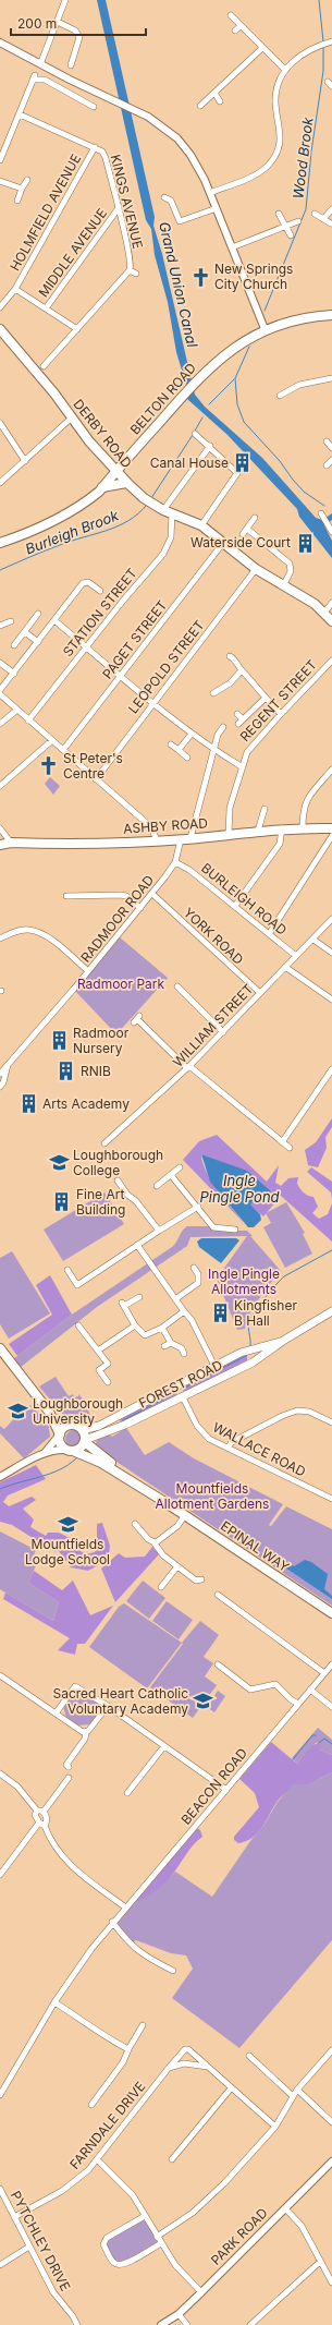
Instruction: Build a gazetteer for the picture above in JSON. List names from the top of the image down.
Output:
{
  "streets": {
    "main road": [
      "BELTON ROAD",
      "DERBY ROAD",
      "ASHBY ROAD",
      "FOREST ROAD",
      "EPINAL WAY"
    ],
    "street": [
      "KINGS AVENUE",
      "HOLMFIELD AVENUE",
      "MIDDLE AVENUE",
      "STATION STREET",
      "PAGET STREET",
      "LEOPOLD STREET",
      "REGENT STREET",
      "BURLEIGH ROAD",
      "RADMOOR ROAD",
      "YORK ROAD",
      "WILLIAM STREET",
      "WALLACE ROAD",
      "BEACON ROAD",
      "FARNDALE DRIVE",
      "PARK ROAD",
      "PYTCHLEY DRIVE"
    ]
  },
  "crossings": [
    ["KINGS AVENUE", "HOLMFIELD AVENUE"],
    ["KINGS AVENUE", "MIDDLE AVENUE"],
    ["BELTON ROAD", "DERBY ROAD"],
    ["DERBY ROAD", "STATION STREET"],
    ["DERBY ROAD", "PAGET STREET"],
    ["DERBY ROAD", "LEOPOLD STREET"],
    ["REGENT STREET", "ASHBY ROAD"],
    ["ASHBY ROAD", "RADMOOR ROAD"],
    ["BURLEIGH ROAD", "RADMOOR ROAD"],
    ["BURLEIGH ROAD", "WILLIAM STREET"],
    ["RADMOOR ROAD", "YORK ROAD"],
    ["YORK ROAD", "WILLIAM STREET"],
    ["FOREST ROAD", "WALLACE ROAD"],
    ["FOREST ROAD", "EPINAL WAY"],
    ["FARNDALE DRIVE", "PYTCHLEY DRIVE"]
  ],
  "water": [
    "Wood Brook",
    "Grand Union Canal",
    "Burleigh Brook",
    "Ingle Pingle Pond"
  ],
  "parks": ["Radmoor Park", "Ingle Pingle Allotments", "Mountfields Allotment Gardens"],
  "places": {
    "church": ["New Springs City Church", "St Peter's Centre"],
    "building": [
      "Canal House",
      "Waterside Court",
      "Radmoor Nursery",
      "RNIB",
      "Arts Academy",
      "Fine Art Building",
      "Kingfisher B Hall"
    ],
    "school or university": [
      "Loughborough College",
      "Loughborough University",
      "Mountfields Lodge School",
      "Sacred Heart Catholic Voluntary Academy"
    ]
  },
  "scale_bar": "200 m"
}
